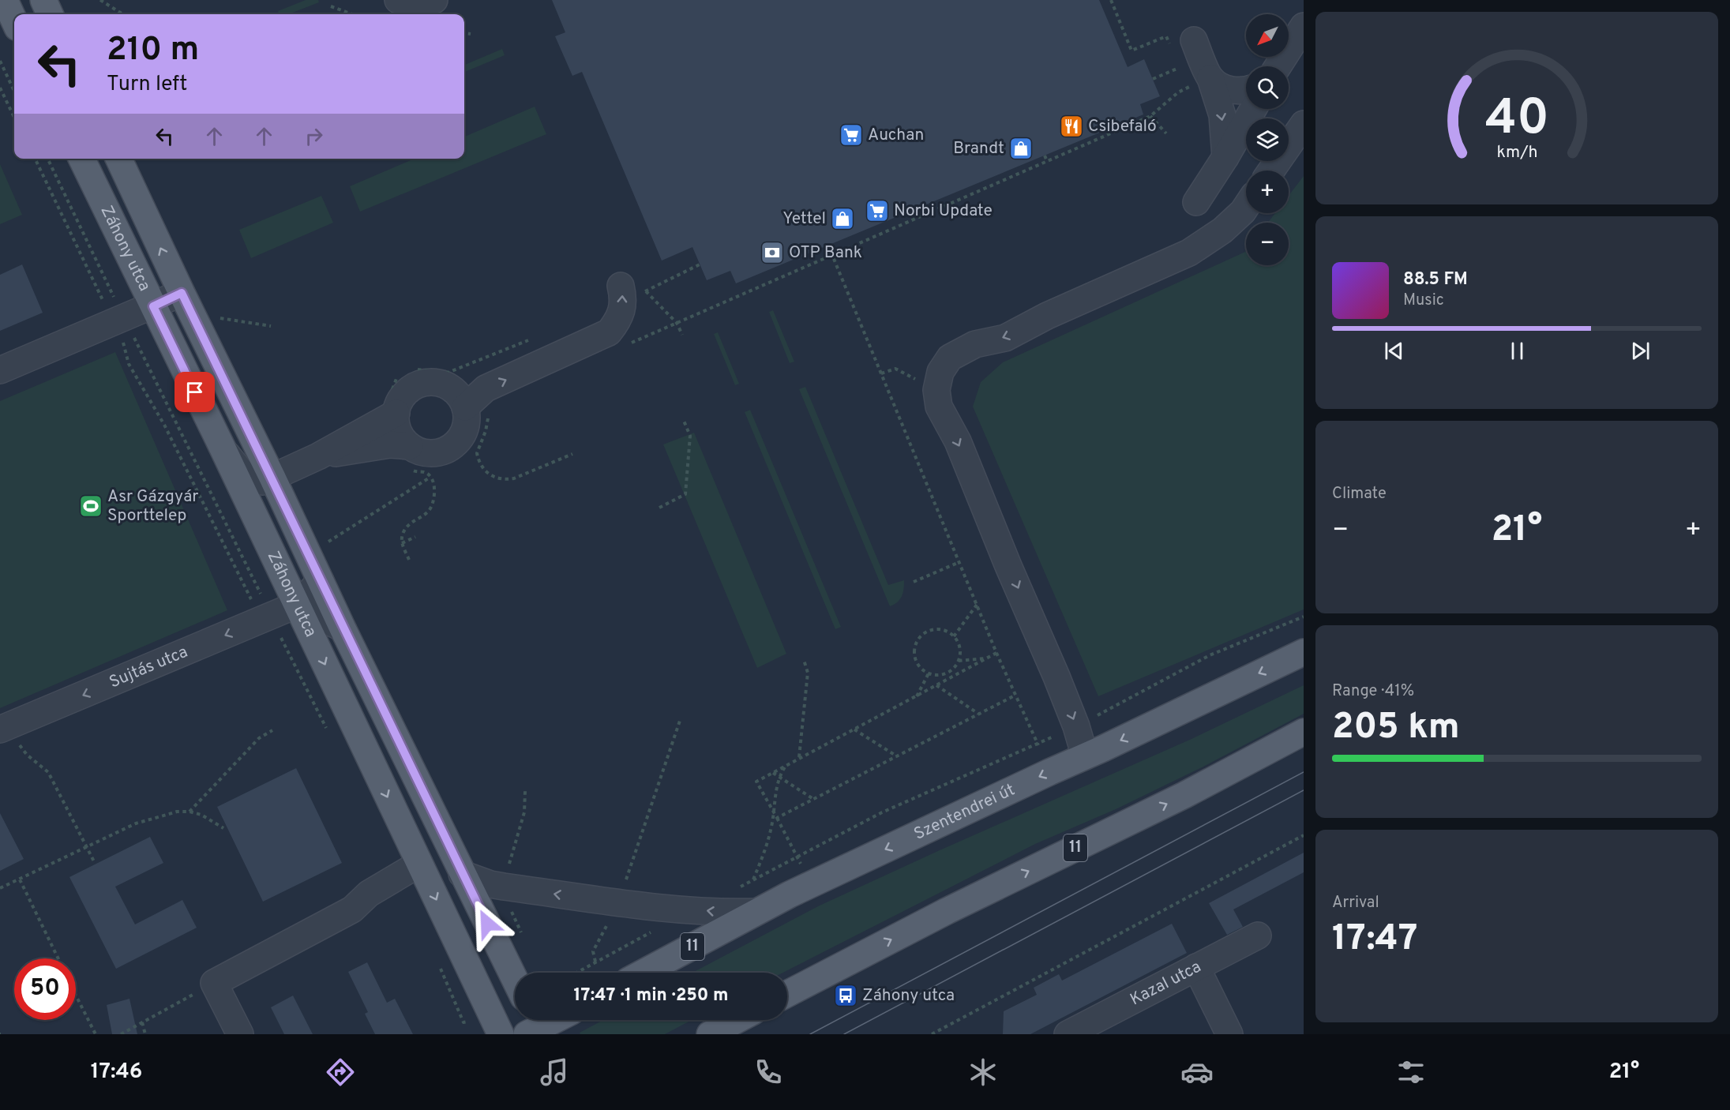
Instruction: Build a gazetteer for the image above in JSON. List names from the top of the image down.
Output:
{
  "streets": {
    "main road": ["Záhony utca", "Szentendrei út", "11"],
    "street": ["Sujtás utca", "Kazal utca"]
  },
  "crossings": [
    ["Záhony utca", "Sujtás utca"]
  ],
  "one_way": ["Sujtás utca"],
  "places": {
    "restaurant": ["Csibefaló"],
    "supermarket": ["Auchan", "Norbi Update"],
    "shop": ["Brandt", "Yettel"],
    "bank": ["OTP Bank"],
    "sports": ["Asr Gázgyár Sporttelep"],
    "bus stop": ["Záhony utca"]
  },
  "north": "bottom left",
  "page": {
    "map_buttons": ["+", "−"],
    "turn": ["210 m", "Turn left"],
    "song": ["88.5 FM", "Music"],
    "tile": [
      "Climate",
      ["Range · 41%", "205 km"],
      ["Arrival", "17:47"]
    ],
    "heat": ["−", "21°", "+"],
    "limit": "50",
    "trip": "17:47 · 1 min · 250 m",
    "tabs": ["17:46", "21°"],
    "gauge": ["40", "km/h"]
  }
}
